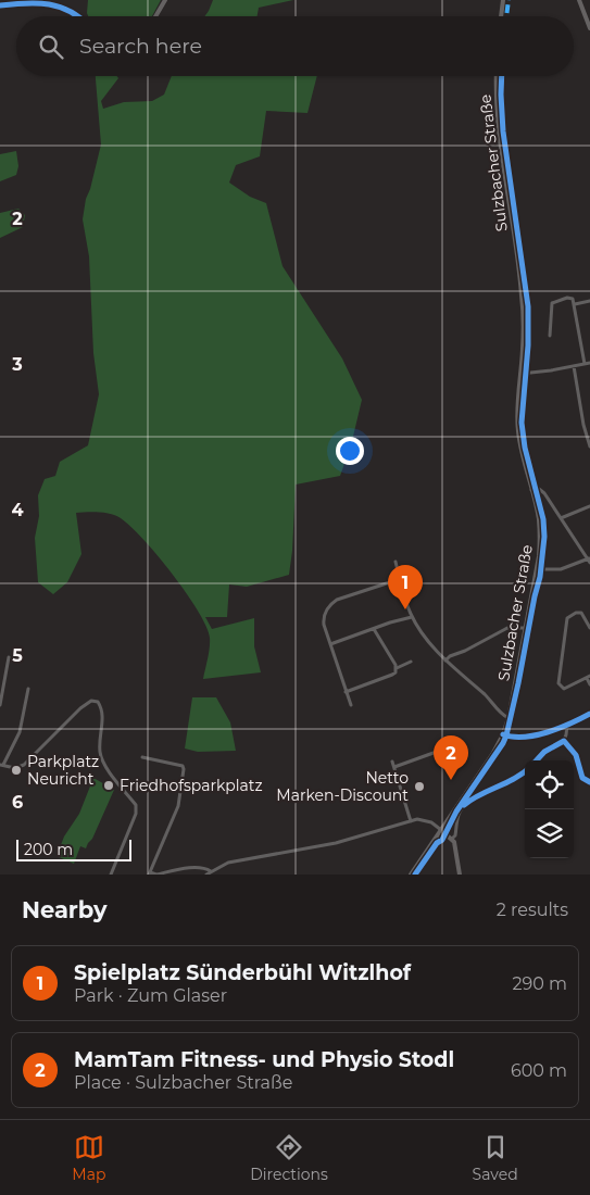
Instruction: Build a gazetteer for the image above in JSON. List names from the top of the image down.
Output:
{
  "streets": {
    "main road": ["Sulzbacher Straße"]
  },
  "places": ["Parkplatz Neuricht", "Friedhofsparkplatz", "Netto Marken-Discount"],
  "scale_bar": "200 m",
  "page": {
    "search": "Search here",
    "pins": ["1", "2"],
    "scale": "200 m",
    "heading": ["Nearby", "2 results"],
    "list": [
      {
        "mark": "1",
        "name": "Spielplatz Sünderbühl Witzlhof",
        "note": "Park · Zum Glaser",
        "value": "290 m"
      },
      {
        "mark": "2",
        "name": "MamTam Fitness- und Physio Stodl",
        "note": "Place · Sulzbacher Straße",
        "value": "600 m"
      }
    ],
    "nav": ["Map", "Directions", "Saved"]
  },
  "grid": {
    "rows": [
      "2",
      "3",
      "4",
      "5",
      "6"
    ]
  }
}
